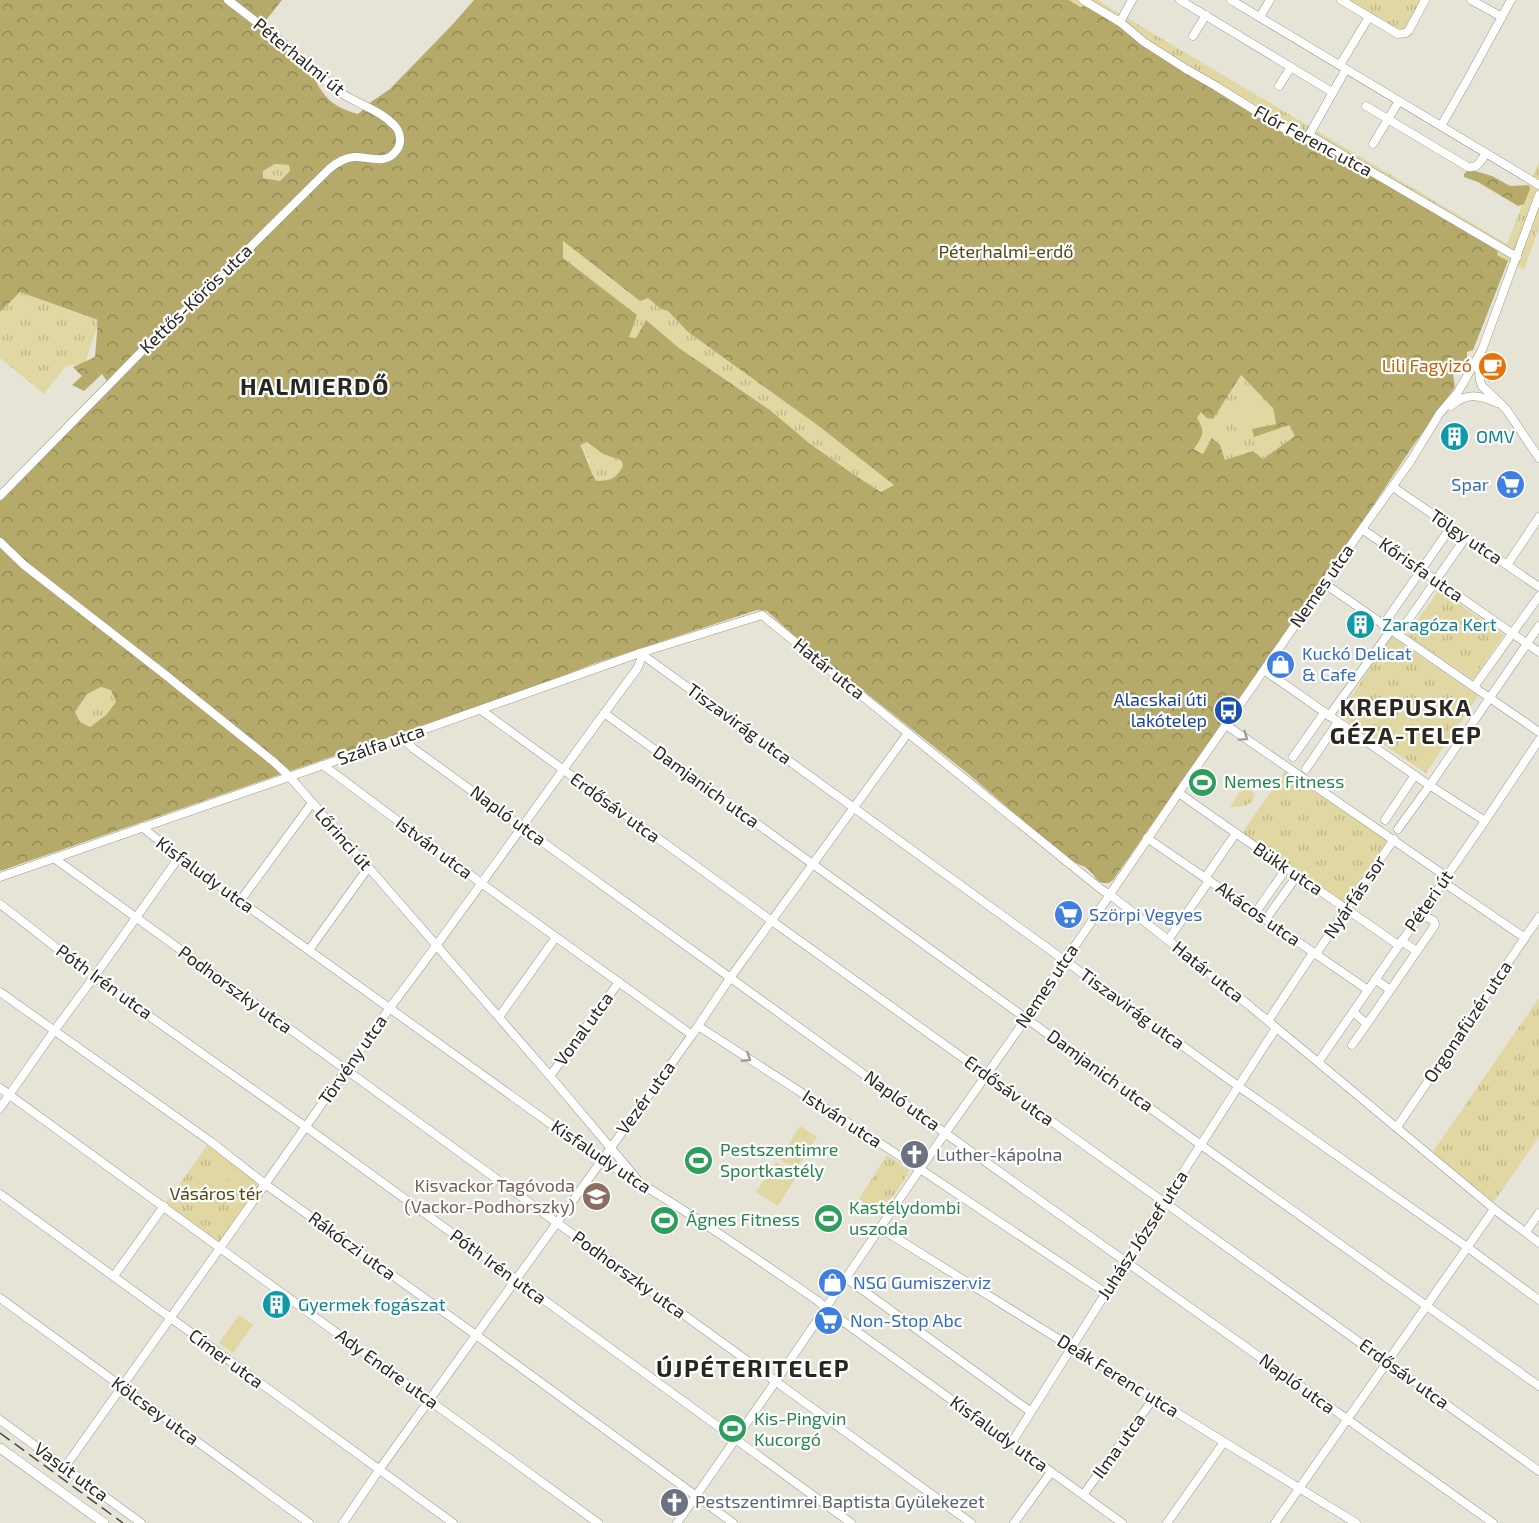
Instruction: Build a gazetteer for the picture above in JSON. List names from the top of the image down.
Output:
{
  "streets": {
    "street": [
      "Péterhalmi út",
      "Flór Ferenc utca",
      "Kettős-Körös utca",
      "Tölgy utca",
      "Kőrisfa utca",
      "Nemes utca",
      "Határ utca",
      "Tiszavirág utca",
      "Szálfa utca",
      "Damjanich utca",
      "Erdősáv utca",
      "Napló utca",
      "Lőrinci út",
      "István utca",
      "Bükk utca",
      "Kisfaludy utca",
      "Nyárfás sor",
      "Péteri út",
      "Akácos utca",
      "Póth Irén utca",
      "Podhorszky utca",
      "Orgonafüzér utca",
      "Vonal utca",
      "Törvény utca",
      "Vezér utca",
      "Juhász József utca",
      "Rákóczi utca",
      "Címer utca",
      "Ady Endre utca",
      "Deák Ferenc utca",
      "Kölcsey utca",
      "Ilma utca",
      "Vasút utca"
    ]
  },
  "crossings": [
    ["Péterhalmi út", "Kettős-Körös utca"],
    ["Flór Ferenc utca", "Nemes utca"],
    ["Tölgy utca", "Nemes utca"],
    ["Kőrisfa utca", "Nemes utca"],
    ["Nemes utca", "Határ utca"],
    ["Nemes utca", "Tiszavirág utca"],
    ["Nemes utca", "Damjanich utca"],
    ["Nemes utca", "Erdősáv utca"],
    ["Nemes utca", "Napló utca"],
    ["Nemes utca", "István utca"],
    ["Nemes utca", "Bükk utca"],
    ["Nemes utca", "Kisfaludy utca"],
    ["Nemes utca", "Akácos utca"],
    ["Nemes utca", "Póth Irén utca"],
    ["Nemes utca", "Podhorszky utca"],
    ["Nemes utca", "Rákóczi utca"],
    ["Nemes utca", "Deák Ferenc utca"],
    ["Határ utca", "Szálfa utca"],
    ["Határ utca", "Nyárfás sor"],
    ["Határ utca", "Péteri út"],
    ["Határ utca", "Orgonafüzér utca"],
    ["Határ utca", "Vezér utca"],
    ["Határ utca", "Juhász József utca"],
    ["Tiszavirág utca", "Szálfa utca"],
    ["Tiszavirág utca", "Törvény utca"],
    ["Tiszavirág utca", "Vezér utca"],
    ["Tiszavirág utca", "Juhász József utca"],
    ["Szálfa utca", "Erdősáv utca"],
    ["Szálfa utca", "Napló utca"],
    ["Szálfa utca", "Lőrinci út"],
    ["Szálfa utca", "István utca"],
    ["Szálfa utca", "Kisfaludy utca"],
    ["Szálfa utca", "Podhorszky utca"],
    ["Szálfa utca", "Törvény utca"],
    ["Damjanich utca", "Törvény utca"],
    ["Damjanich utca", "Vezér utca"],
    ["Damjanich utca", "Juhász József utca"],
    ["Erdősáv utca", "Törvény utca"],
    ["Erdősáv utca", "Vezér utca"],
    ["Erdősáv utca", "Juhász József utca"],
    ["Napló utca", "Törvény utca"],
    ["Napló utca", "Vezér utca"],
    ["Napló utca", "Juhász József utca"],
    ["Lőrinci út", "Kisfaludy utca"],
    ["Lőrinci út", "Vonal utca"],
    ["Lőrinci út", "Törvény utca"],
    ["Lőrinci út", "Vezér utca"],
    ["István utca", "Vonal utca"],
    ["István utca", "Törvény utca"],
    ["István utca", "Vezér utca"],
    ["István utca", "Juhász József utca"],
    ["Bükk utca", "Nyárfás sor"],
    ["Bükk utca", "Péteri út"],
    ["Kisfaludy utca", "Törvény utca"],
    ["Kisfaludy utca", "Vezér utca"],
    ["Kisfaludy utca", "Juhász József utca"],
    ["Kisfaludy utca", "Ilma utca"],
    ["Nyárfás sor", "Akácos utca"],
    ["Péteri út", "Akácos utca"],
    ["Póth Irén utca", "Törvény utca"],
    ["Póth Irén utca", "Vezér utca"],
    ["Podhorszky utca", "Törvény utca"],
    ["Podhorszky utca", "Vezér utca"],
    ["Törvény utca", "Rákóczi utca"],
    ["Törvény utca", "Címer utca"],
    ["Törvény utca", "Ady Endre utca"],
    ["Törvény utca", "Kölcsey utca"],
    ["Törvény utca", "Vasút utca"],
    ["Vezér utca", "Rákóczi utca"],
    ["Vezér utca", "Címer utca"],
    ["Vezér utca", "Ady Endre utca"],
    ["Juhász József utca", "Deák Ferenc utca"],
    ["Deák Ferenc utca", "Ilma utca"]
  ],
  "districts": ["HALMIERDŐ", "KREPUSKA GÉZA-TELEP", "ÚJPÉTERITELEP"],
  "parks": ["Péterhalmi-erdő", "Vásáros tér"],
  "places": {
    "cafe": ["Lili Fagyizó"],
    "building": ["OMV", "Zaragóza Kert", "Gyermek fogászat"],
    "supermarket": ["Spar", "Szörpi Vegyes", "Non-Stop Abc"],
    "shop": ["Kuckó Delicat & Cafe", "NSG Gumiszerviz"],
    "bus stop": ["Alacskai úti lakótelep"],
    "sports": [
      "Nemes Fitness",
      "Pestszentimre Sportkastély",
      "Kastélydombi uszoda",
      "Ágnes Fitness",
      "Kis-Pingvin Kucorgó"
    ],
    "church": ["Luther-kápolna", "Pestszentimrei Baptista Gyülekezet"],
    "school or university": ["Kisvackor Tagóvoda (Vackor-Podhorszky)"]
  }
}
